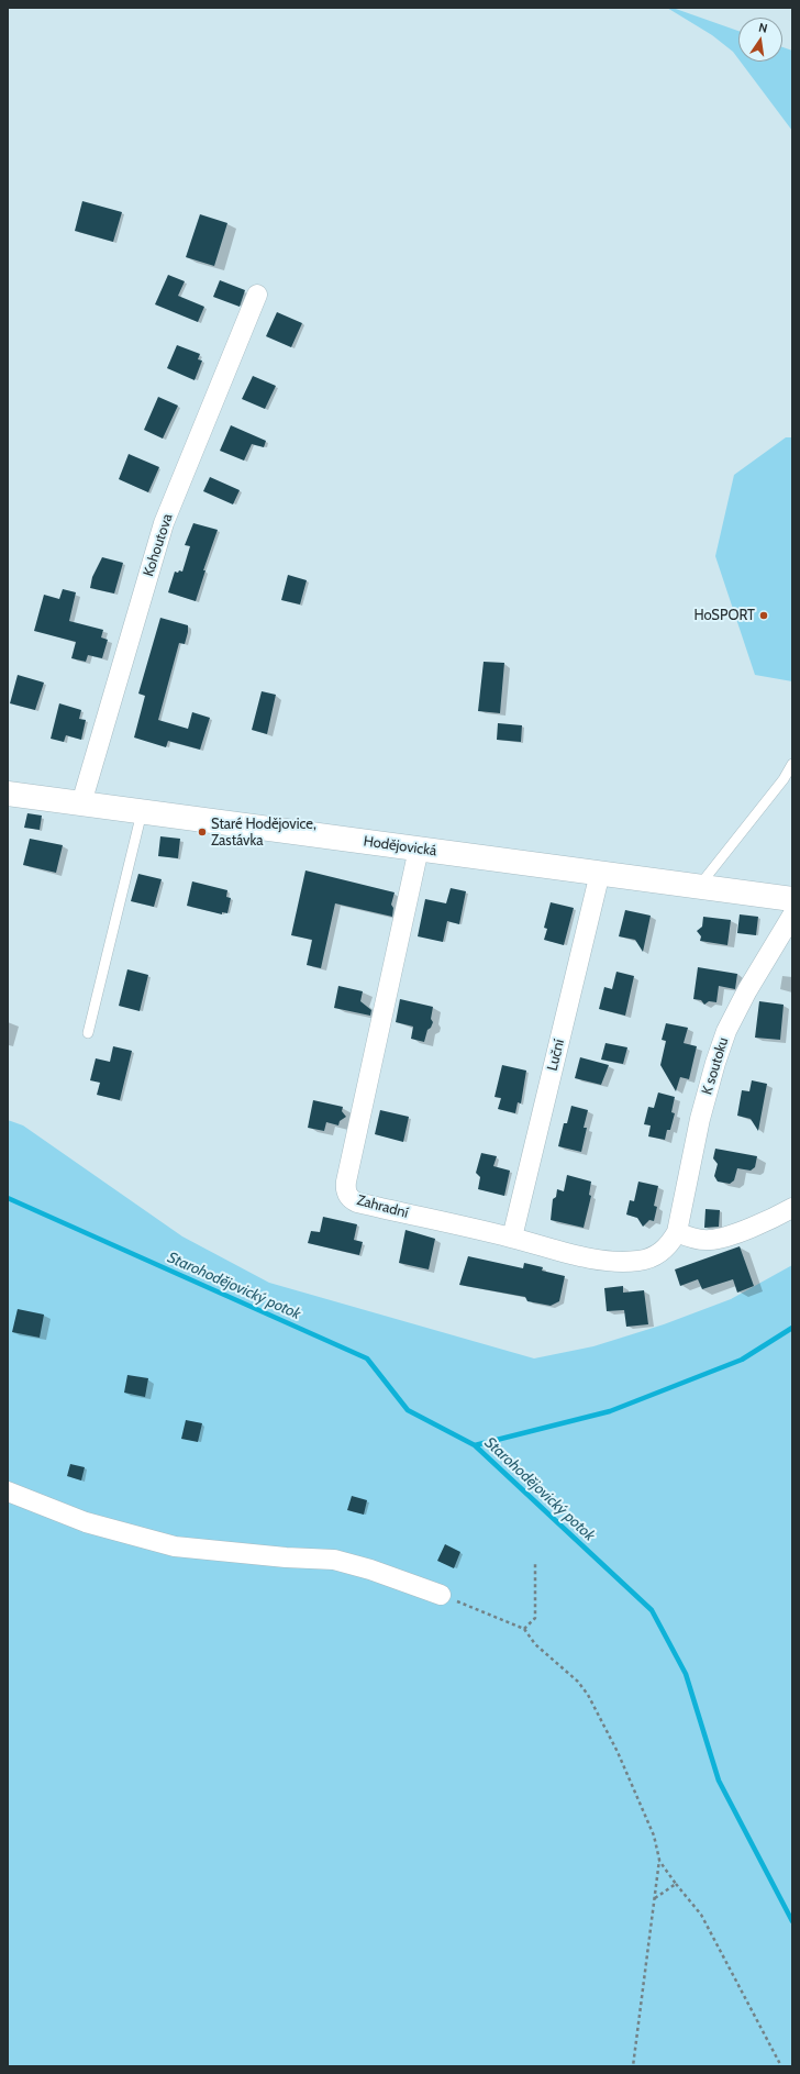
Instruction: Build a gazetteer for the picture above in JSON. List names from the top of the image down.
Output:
{
  "streets": {
    "street": [
      "Kohoutova",
      "Hodějovická",
      "Luční",
      "K soutoku",
      "Zahradní"
    ]
  },
  "crossings": [
    ["Kohoutova", "Hodějovická"],
    ["Hodějovická", "Luční"],
    ["Hodějovická", "Zahradní"],
    ["Luční", "Zahradní"],
    ["K soutoku", "Zahradní"]
  ],
  "water": ["Starohodějovický potok"],
  "places": ["HoSPORT", "Staré Hodějovice, Zastávka"],
  "north": "top"
}
